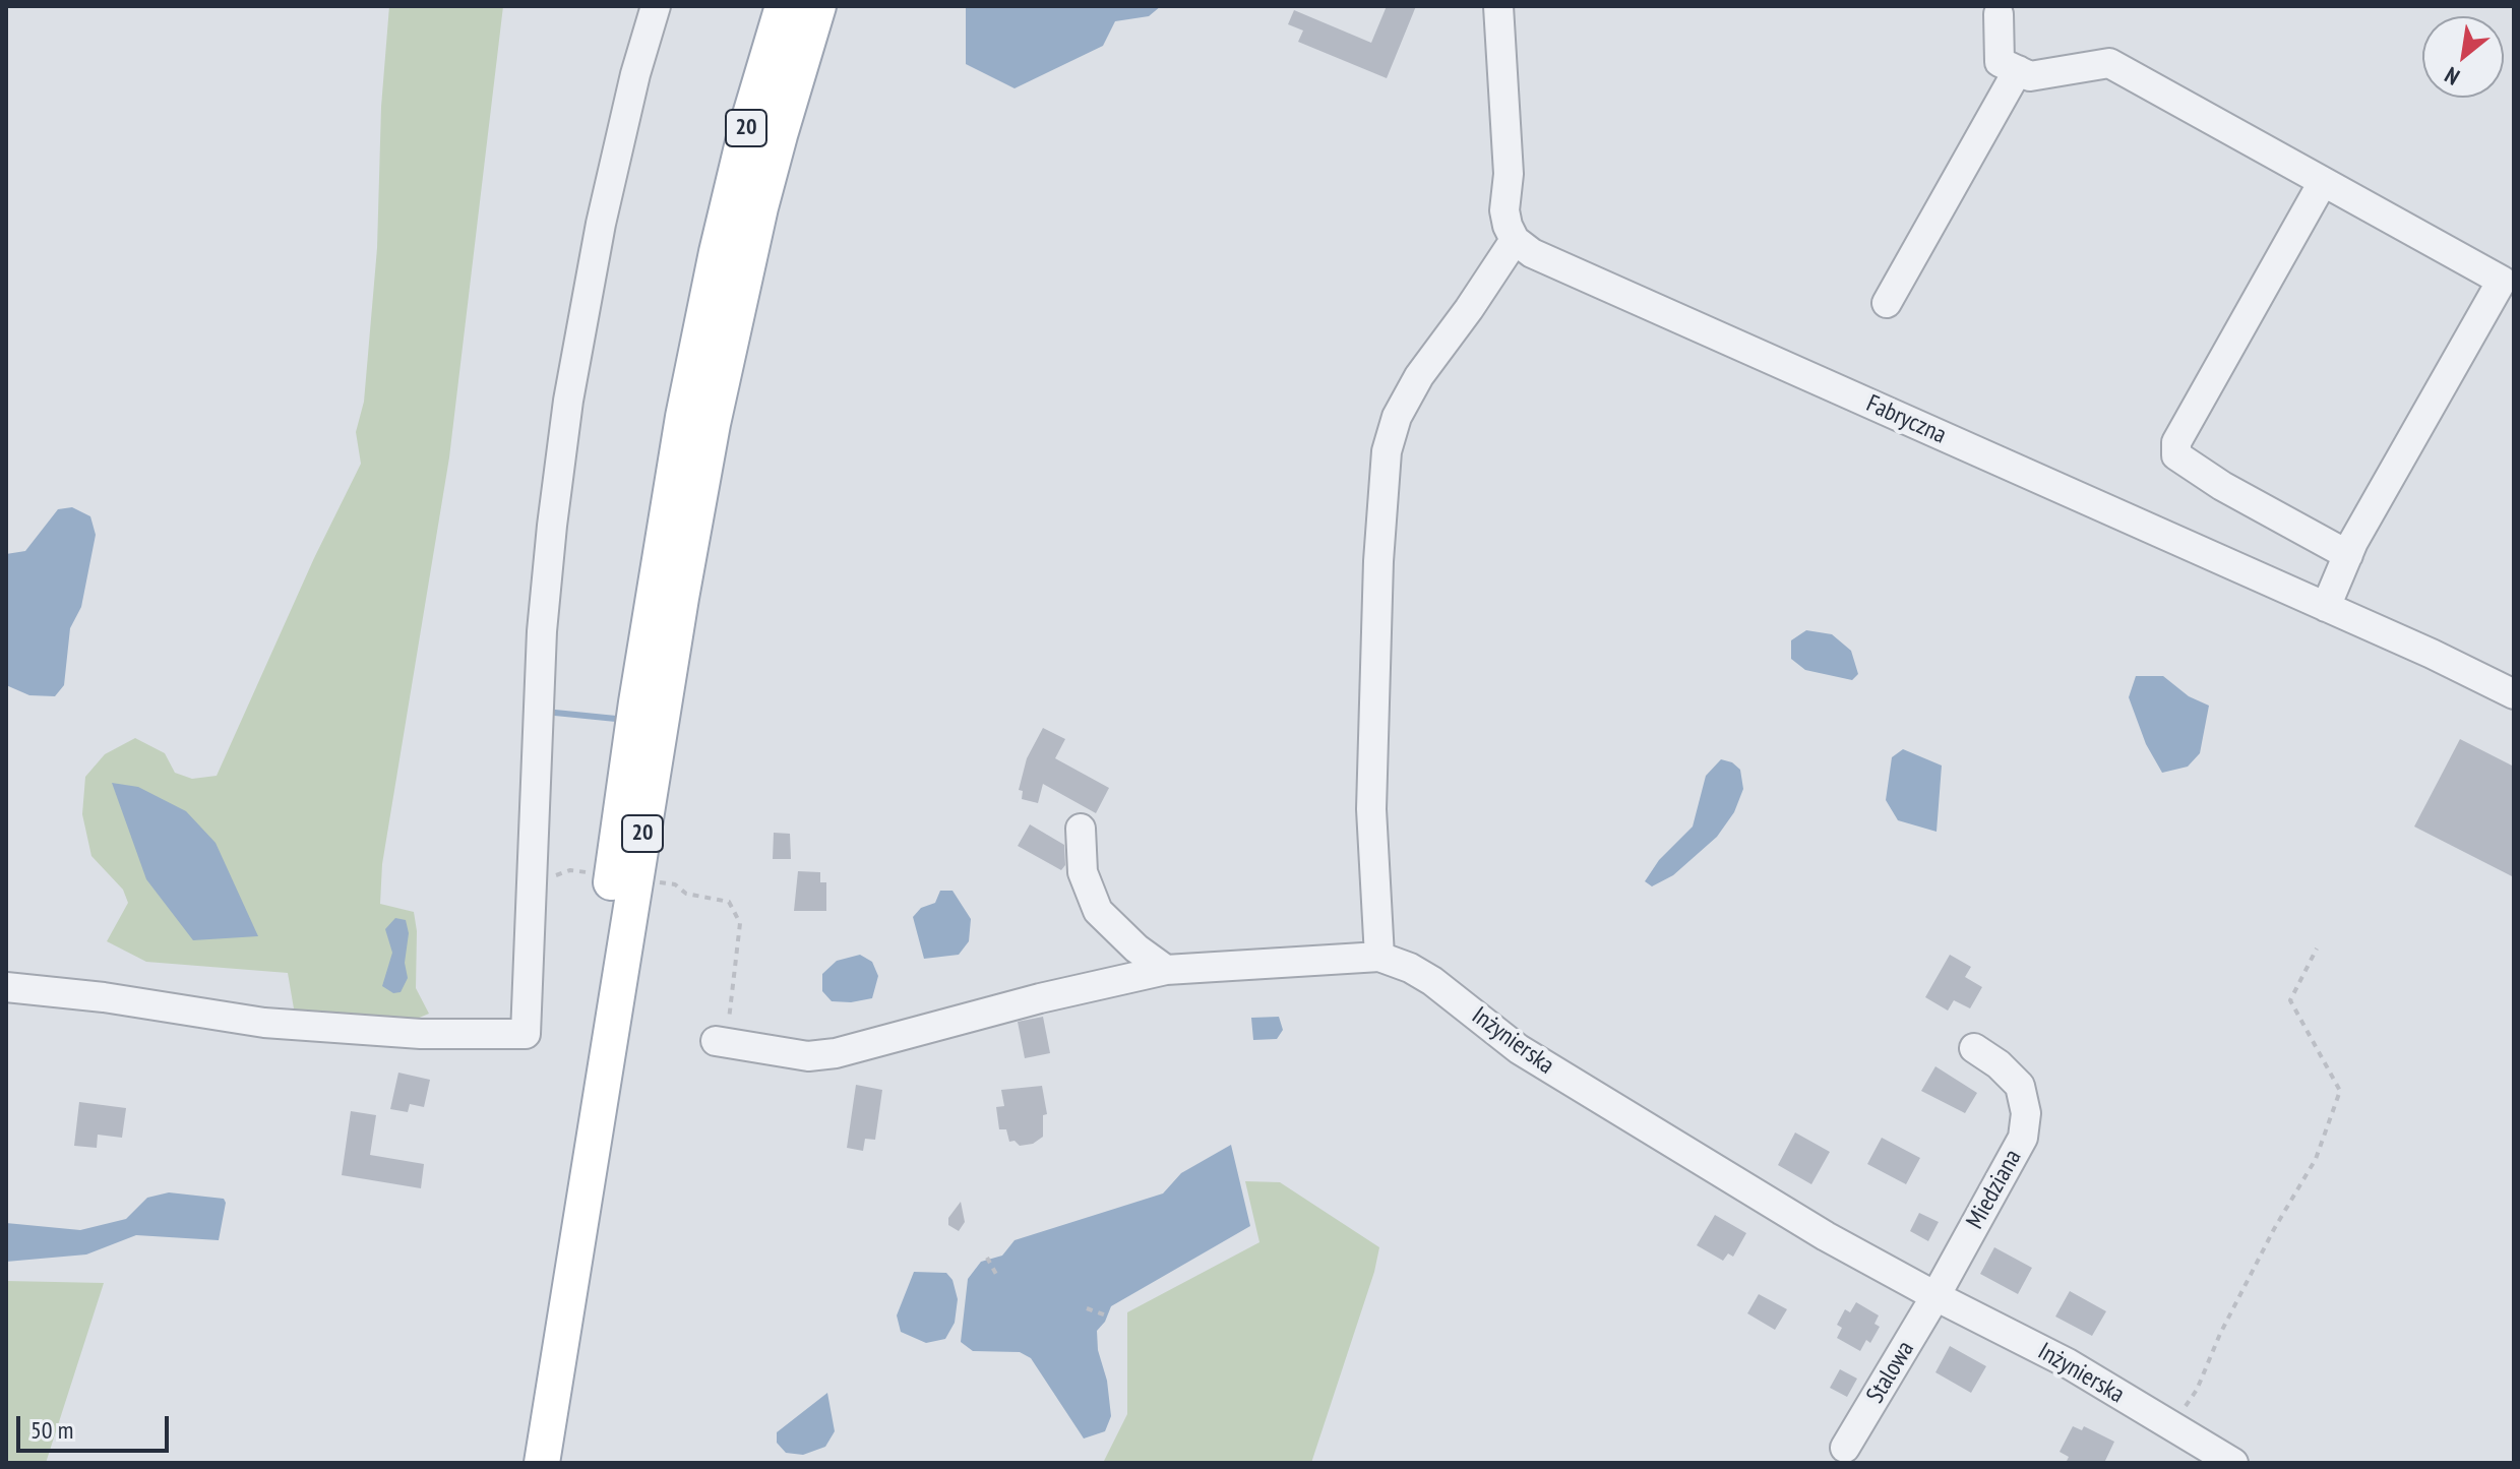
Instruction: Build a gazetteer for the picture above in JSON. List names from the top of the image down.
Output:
{
  "streets": {
    "main road": ["20"],
    "street": [
      "Fabryczna",
      "Inżynierska",
      "Miedziana",
      "Stalowa"
    ]
  },
  "crossings": [
    ["Inżynierska", "Miedziana"],
    ["Inżynierska", "Stalowa"],
    ["Miedziana", "Stalowa"]
  ],
  "scale_bar": "50 m",
  "north": "bottom left"
}
